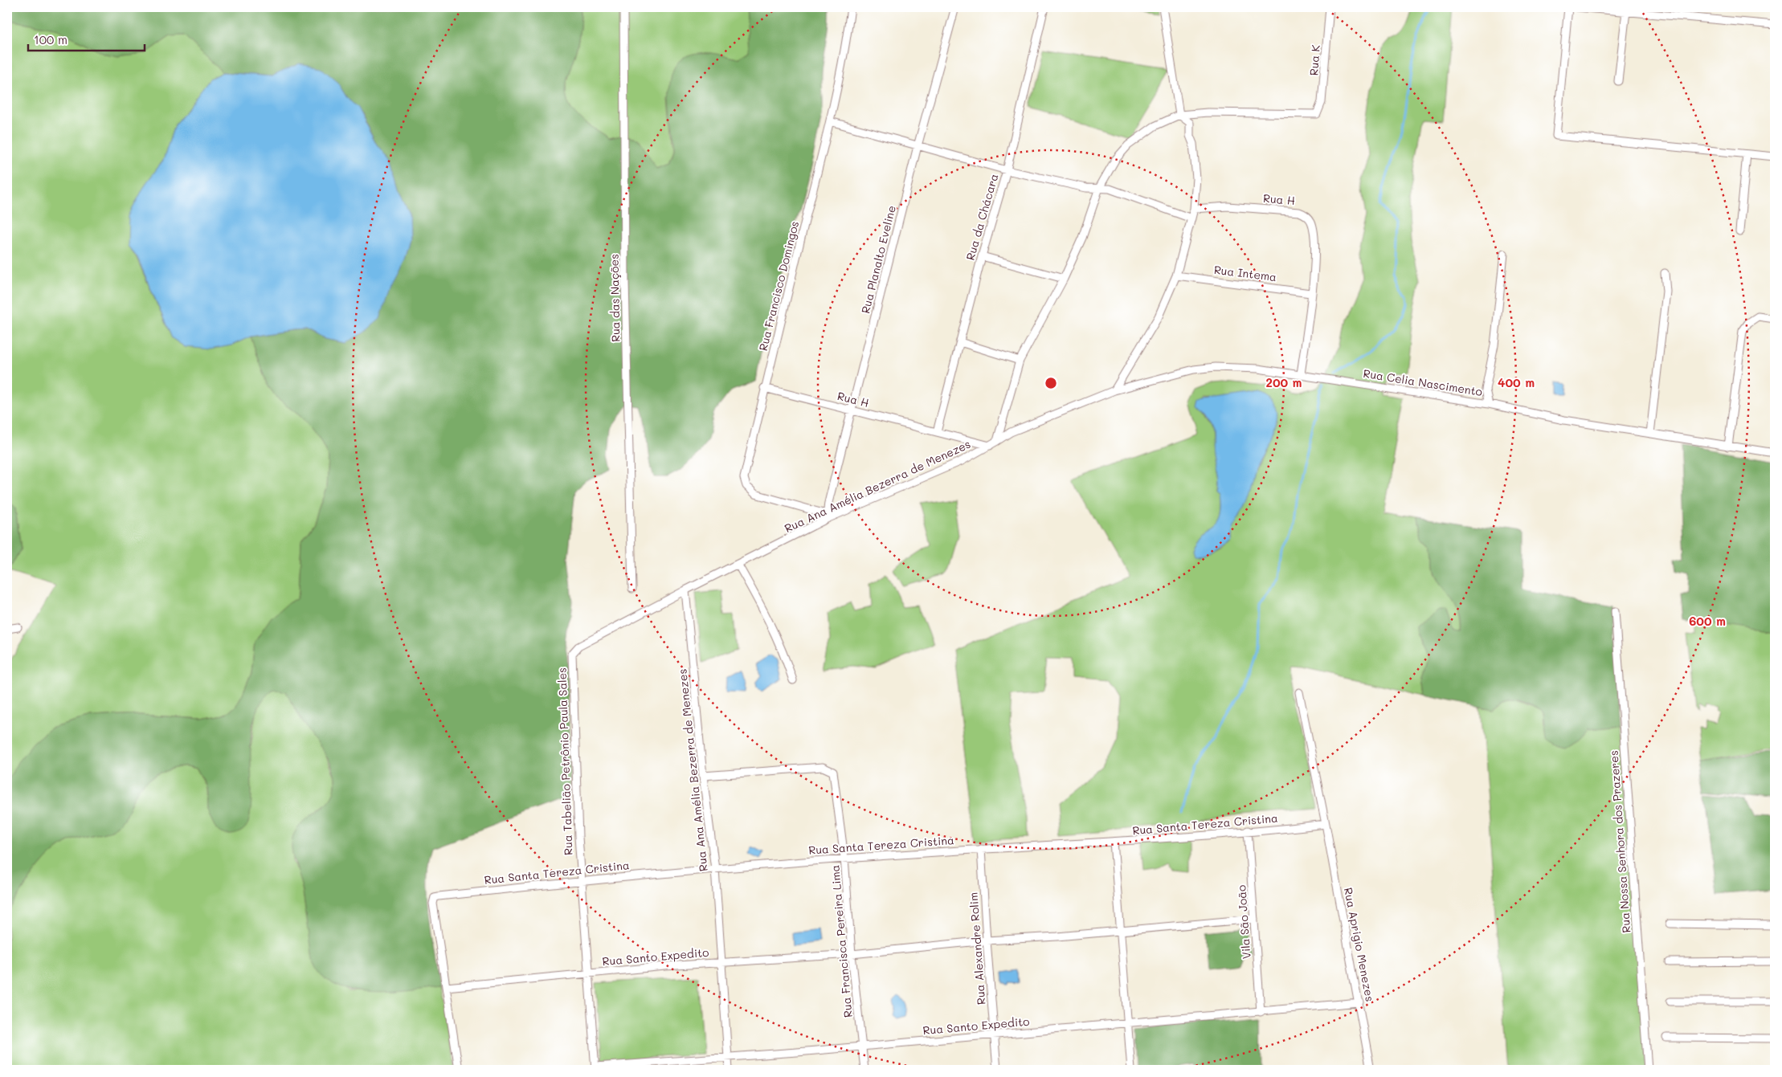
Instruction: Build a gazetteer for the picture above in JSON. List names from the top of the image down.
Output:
{
  "streets": {
    "street": [
      "Rua K",
      "Rua H",
      "Rua da Chácara",
      "Rua Planalto Eveline",
      "Rua Intema",
      "Rua Francisco Domingos",
      "Rua das Nações",
      "Rua Celia Nascimento",
      "Rua Ana Amélia Bezerra de Menezes",
      "Rua Tabelião Petrônio Paula Sales",
      "Rua Santa Tereza Cristina",
      "Rua Nossa Senhora dos Prazeres",
      "Vila São João",
      "Rua Francisca Pereira Lima",
      "Rua Aprigio Menezes",
      "Rua Alexandre Rolim",
      "Rua Santo Expedito"
    ]
  },
  "crossings": [
    ["Rua H", "Rua da Chácara"],
    ["Rua H", "Rua Planalto Eveline"],
    ["Rua H", "Rua Intema"],
    ["Rua H", "Rua Francisco Domingos"],
    ["Rua H", "Rua Ana Amélia Bezerra de Menezes"],
    ["Rua Planalto Eveline", "Rua Francisco Domingos"],
    ["Rua Planalto Eveline", "Rua Ana Amélia Bezerra de Menezes"],
    ["Rua Francisco Domingos", "Rua Ana Amélia Bezerra de Menezes"],
    ["Rua Celia Nascimento", "Rua Ana Amélia Bezerra de Menezes"],
    ["Rua Ana Amélia Bezerra de Menezes", "Rua Tabelião Petrônio Paula Sales"],
    ["Rua Ana Amélia Bezerra de Menezes", "Rua Santa Tereza Cristina"],
    ["Rua Ana Amélia Bezerra de Menezes", "Rua Francisca Pereira Lima"],
    ["Rua Ana Amélia Bezerra de Menezes", "Rua Santo Expedito"],
    ["Rua Tabelião Petrônio Paula Sales", "Rua Santa Tereza Cristina"],
    ["Rua Tabelião Petrônio Paula Sales", "Rua Santo Expedito"],
    ["Rua Santa Tereza Cristina", "Vila São João"],
    ["Rua Santa Tereza Cristina", "Rua Francisca Pereira Lima"],
    ["Rua Santa Tereza Cristina", "Rua Aprigio Menezes"],
    ["Rua Santa Tereza Cristina", "Rua Alexandre Rolim"],
    ["Rua Santa Tereza Cristina", "Rua Santo Expedito"],
    ["Vila São João", "Rua Santo Expedito"],
    ["Rua Francisca Pereira Lima", "Rua Santo Expedito"],
    ["Rua Aprigio Menezes", "Rua Santo Expedito"],
    ["Rua Alexandre Rolim", "Rua Santo Expedito"]
  ],
  "scale_bar": "100 m",
  "rings": ["200 m", "400 m", "600 m"]
}
